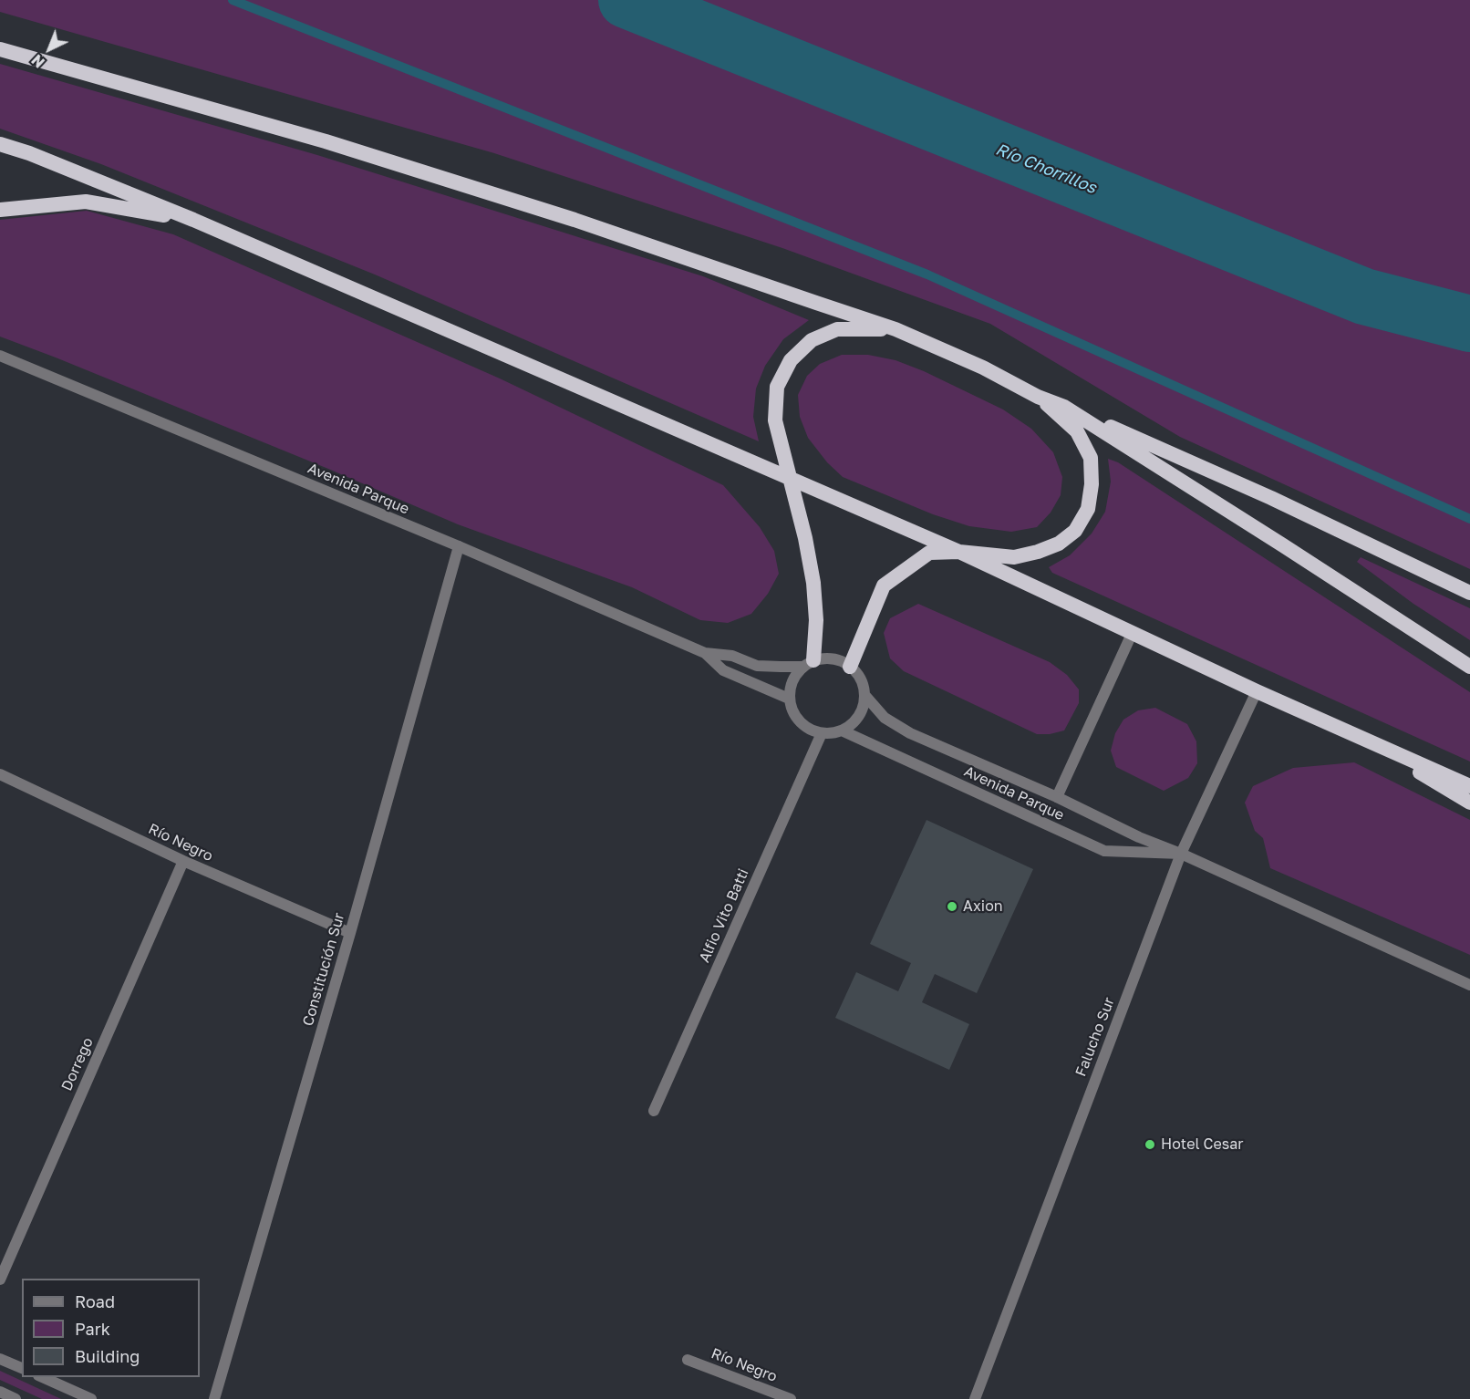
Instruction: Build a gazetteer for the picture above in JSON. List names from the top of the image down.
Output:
{
  "streets": {
    "street": [
      "Avenida Parque",
      "Río Negro",
      "Alfio Vito Batti",
      "Constitución Sur",
      "Falucho Sur",
      "Dorrego"
    ]
  },
  "crossings": [
    ["Avenida Parque", "Alfio Vito Batti"],
    ["Avenida Parque", "Constitución Sur"],
    ["Avenida Parque", "Falucho Sur"],
    ["Río Negro", "Constitución Sur"],
    ["Río Negro", "Dorrego"]
  ],
  "water": ["Río Chorrillos"],
  "places": ["Axion", "Hotel Cesar"],
  "legend": ["Road", "Park", "Building"],
  "north": "bottom left"
}
